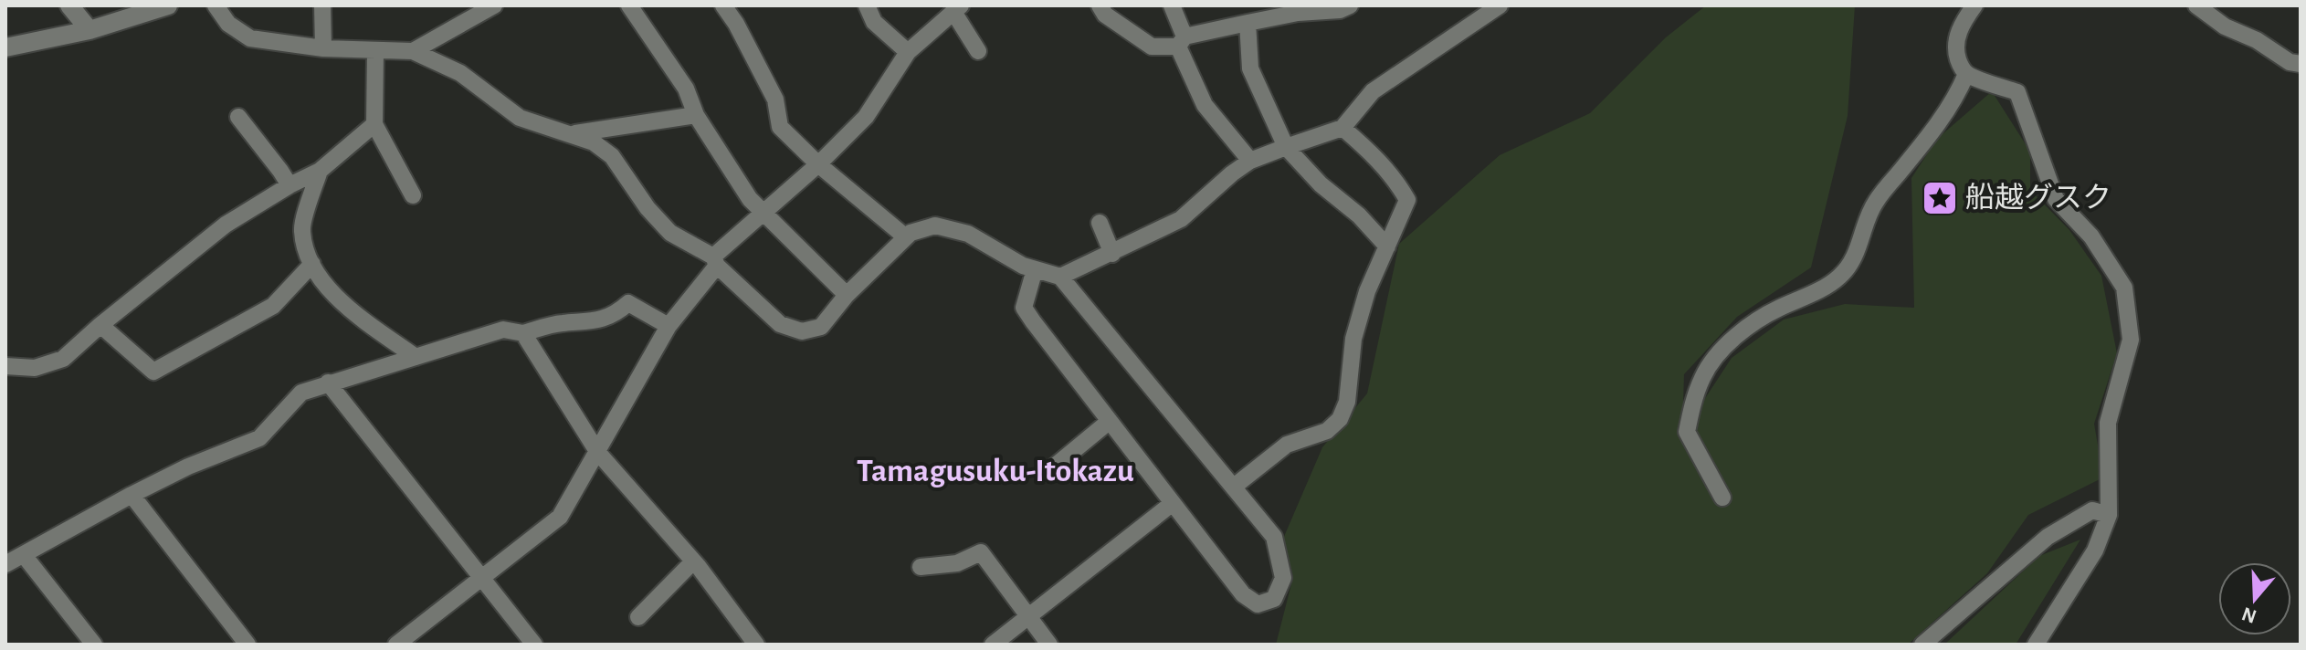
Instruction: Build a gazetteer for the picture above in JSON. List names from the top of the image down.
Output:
{
  "districts": ["Tamagusuku-Itokazu"],
  "places": {
    "place": ["船越グスク"]
  },
  "north": "bottom"
}
